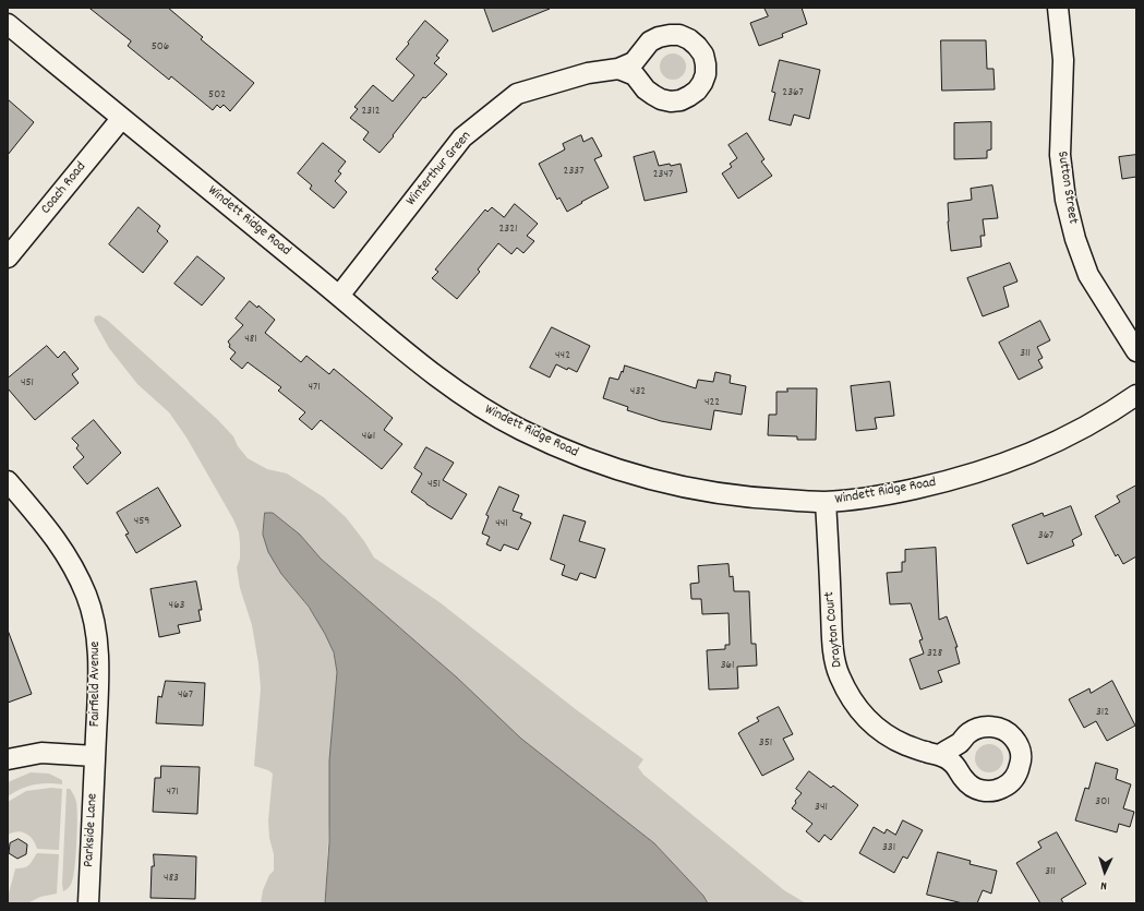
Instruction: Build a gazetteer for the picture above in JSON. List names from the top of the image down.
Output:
{
  "streets": {
    "street": [
      "Winterthur Green",
      "Sutton Street",
      "Coach Road",
      "Windett Ridge Road",
      "Drayton Court",
      "Fairfield Avenue",
      "Parkside Lane"
    ]
  },
  "crossings": [
    ["Winterthur Green", "Windett Ridge Road"],
    ["Coach Road", "Windett Ridge Road"],
    ["Windett Ridge Road", "Drayton Court"],
    ["Fairfield Avenue", "Parkside Lane"]
  ],
  "house_numbers": [
    "506",
    "2367",
    "502",
    "2312",
    "2337",
    "2347",
    "2321",
    "481",
    "311",
    "442",
    "451",
    "471",
    "432",
    "422",
    "461",
    "451",
    "459",
    "441",
    "367",
    "463",
    "328",
    "361",
    "467",
    "312",
    "351",
    "471",
    "301",
    "341",
    "331",
    "311",
    "483"
  ],
  "north": "bottom"
}
